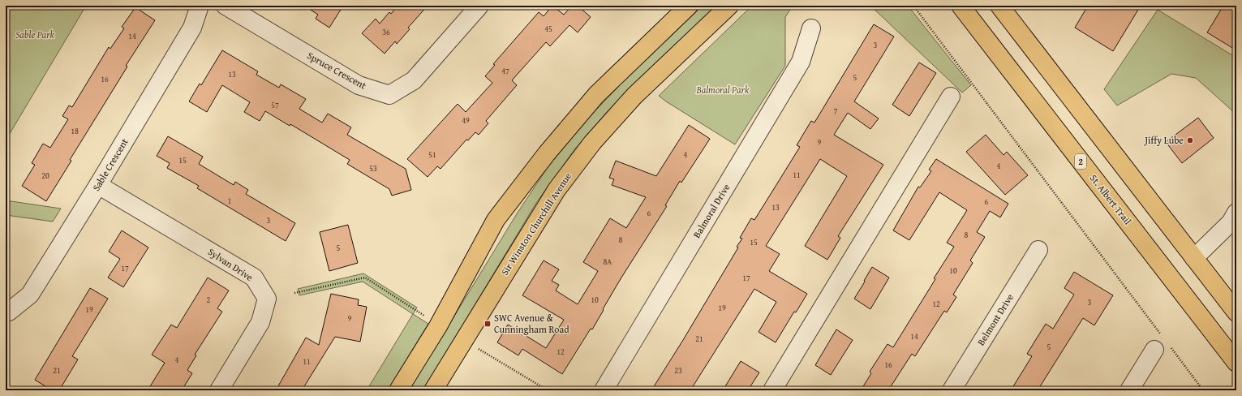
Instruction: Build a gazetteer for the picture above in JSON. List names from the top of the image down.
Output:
{
  "streets": {
    "main road": ["2", "St. Albert Trail", "Sir Winston Churchill Avenue"],
    "street": [
      "Spruce Crescent",
      "Sable Crescent",
      "Balmoral Drive",
      "Sylvan Drive",
      "Belmont Drive"
    ]
  },
  "crossings": [
    ["Sable Crescent", "Sylvan Drive"]
  ],
  "parks": ["Sable Park", "Balmoral Park"],
  "places": {
    "other": ["Jiffy Lube"],
    "transit": ["SWC Avenue & Cunningham Road"]
  },
  "house_numbers": [
    "45",
    "36",
    "14",
    "3",
    "47",
    "13",
    "5",
    "16",
    "57",
    "7",
    "49",
    "18",
    "9",
    "51",
    "4",
    "15",
    "4",
    "53",
    "11",
    "20",
    "1",
    "6",
    "13",
    "6",
    "3",
    "8",
    "8",
    "15",
    "5",
    "8A",
    "17",
    "10",
    "17",
    "2",
    "10",
    "3",
    "12",
    "19",
    "19",
    "9",
    "14",
    "21",
    "5",
    "12",
    "4",
    "11",
    "16",
    "21",
    "23"
  ]
}
